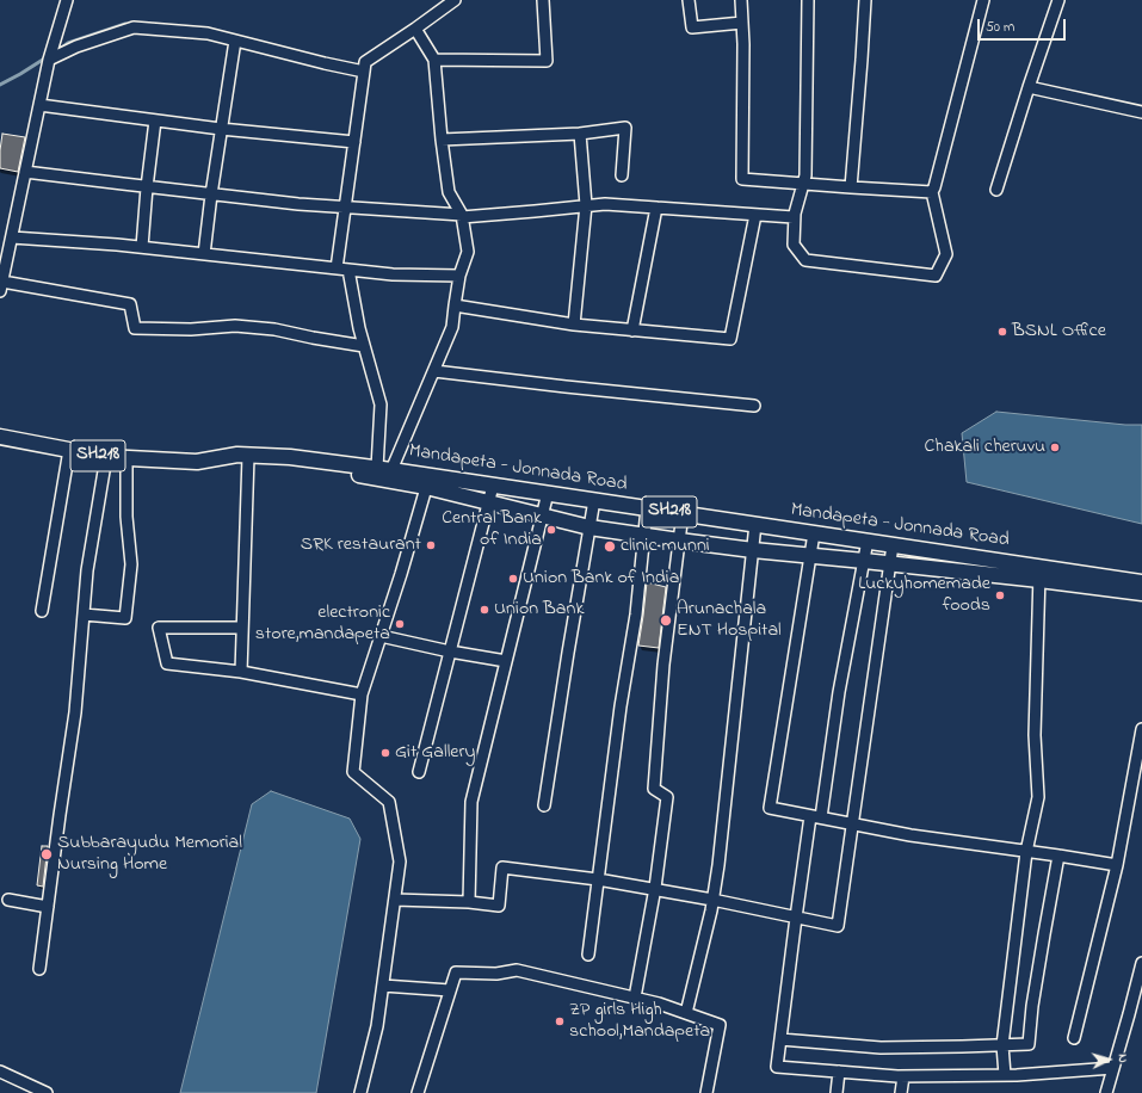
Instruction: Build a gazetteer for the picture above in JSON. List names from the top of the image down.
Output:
{
  "streets": {
    "main road": ["SH218", "Mandapeta - Jonnada Road"]
  },
  "crossings": [
    ["SH218", "Mandapeta - Jonnada Road"]
  ],
  "places": [
    "BSNL Office",
    "Chakali cheruvu",
    "Central Bank of India",
    "SRK restaurant",
    "clinic munni",
    "Union Bank of India",
    "Luckyhomemade foods",
    "Union Bank",
    "Arunachala ENT Hospital",
    "electronic store,mandapeta",
    "Git Gallery",
    "Subbarayudu Memorial Nursing Home",
    "ZP girls High school,Mandapeta"
  ],
  "scale_bar": "50 m",
  "north": "right"
}
